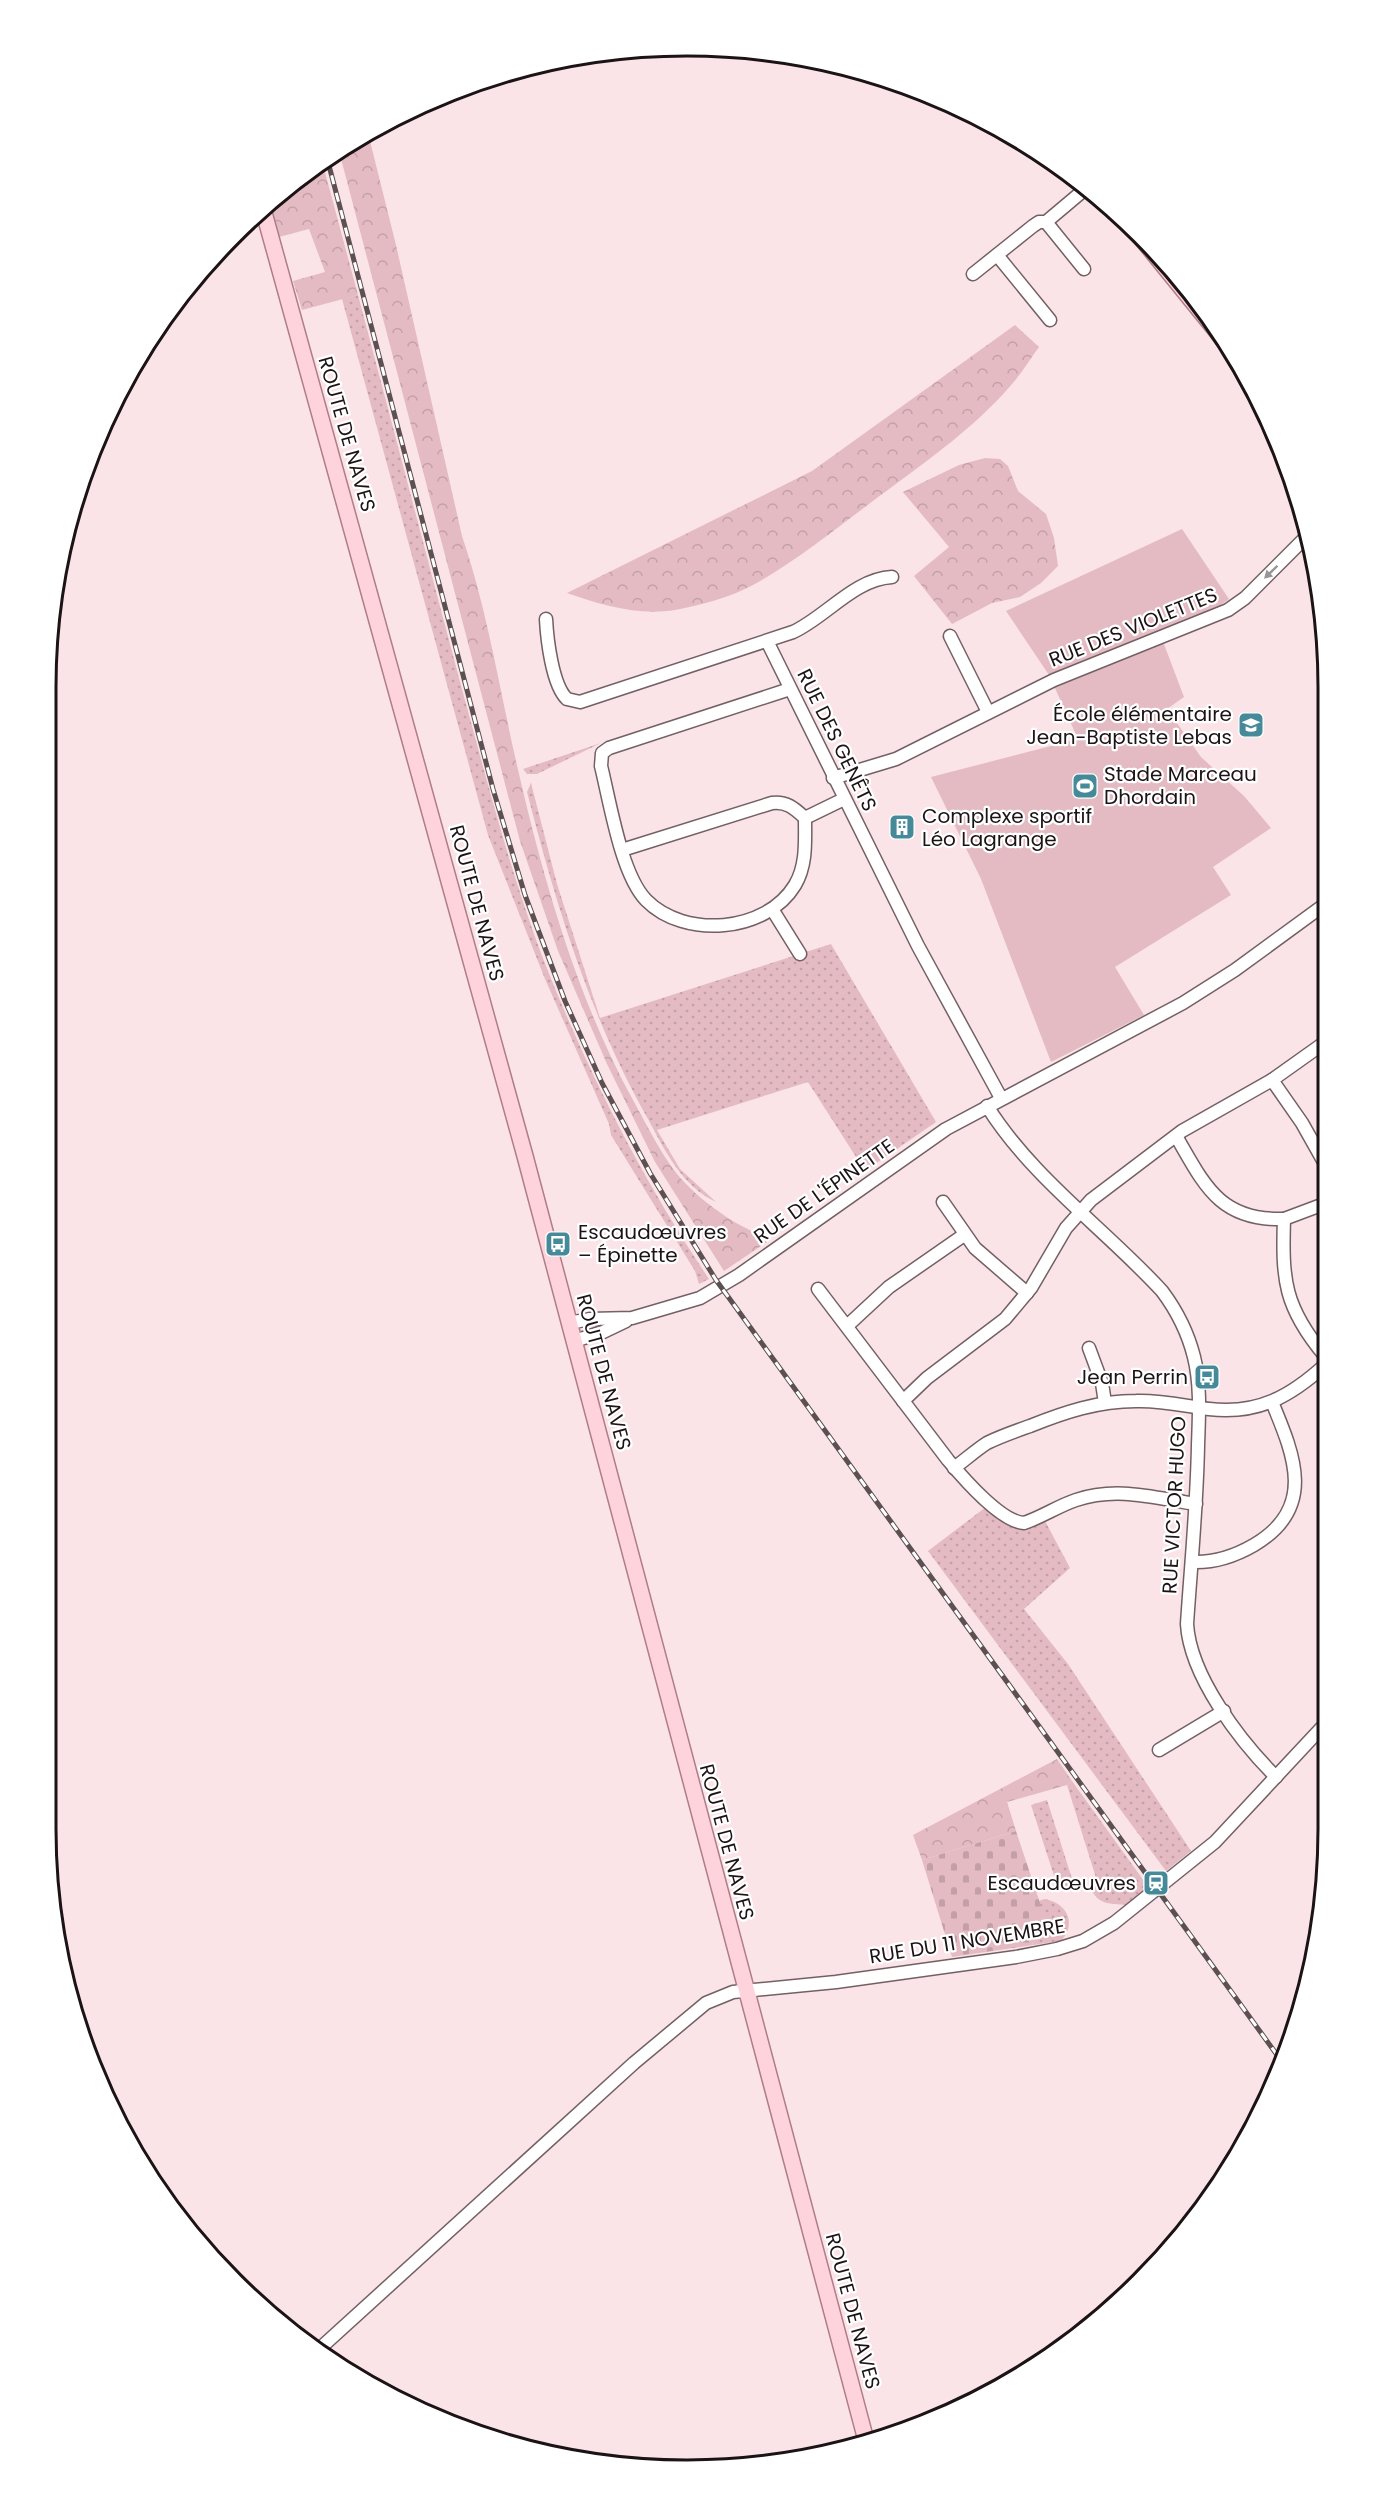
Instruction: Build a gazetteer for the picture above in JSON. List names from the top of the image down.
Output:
{
  "streets": {
    "main road": ["ROUTE DE NAVES"],
    "street": [
      "RUE DES VIOLETTES",
      "RUE DES GENÊTS",
      "RUE DE L'ÉPINETTE",
      "RUE VICTOR HUGO",
      "RUE DU 11 NOVEMBRE"
    ]
  },
  "crossings": [
    ["ROUTE DE NAVES", "RUE DE L'ÉPINETTE"],
    ["ROUTE DE NAVES", "RUE DU 11 NOVEMBRE"],
    ["RUE DES VIOLETTES", "RUE DES GENÊTS"],
    ["RUE DES GENÊTS", "RUE DE L'ÉPINETTE"],
    ["RUE DE L'ÉPINETTE", "RUE VICTOR HUGO"],
    ["RUE VICTOR HUGO", "RUE DU 11 NOVEMBRE"]
  ],
  "one_way": ["RUE DES VIOLETTES"],
  "places": {
    "school or university": ["École élémentaire Jean-Baptiste Lebas"],
    "sports": ["Stade Marceau Dhordain"],
    "building": ["Complexe sportif Léo Lagrange"],
    "bus stop": ["Escaudœuvres – Épinette", "Jean Perrin"],
    "station": ["Escaudœuvres"]
  }
}
